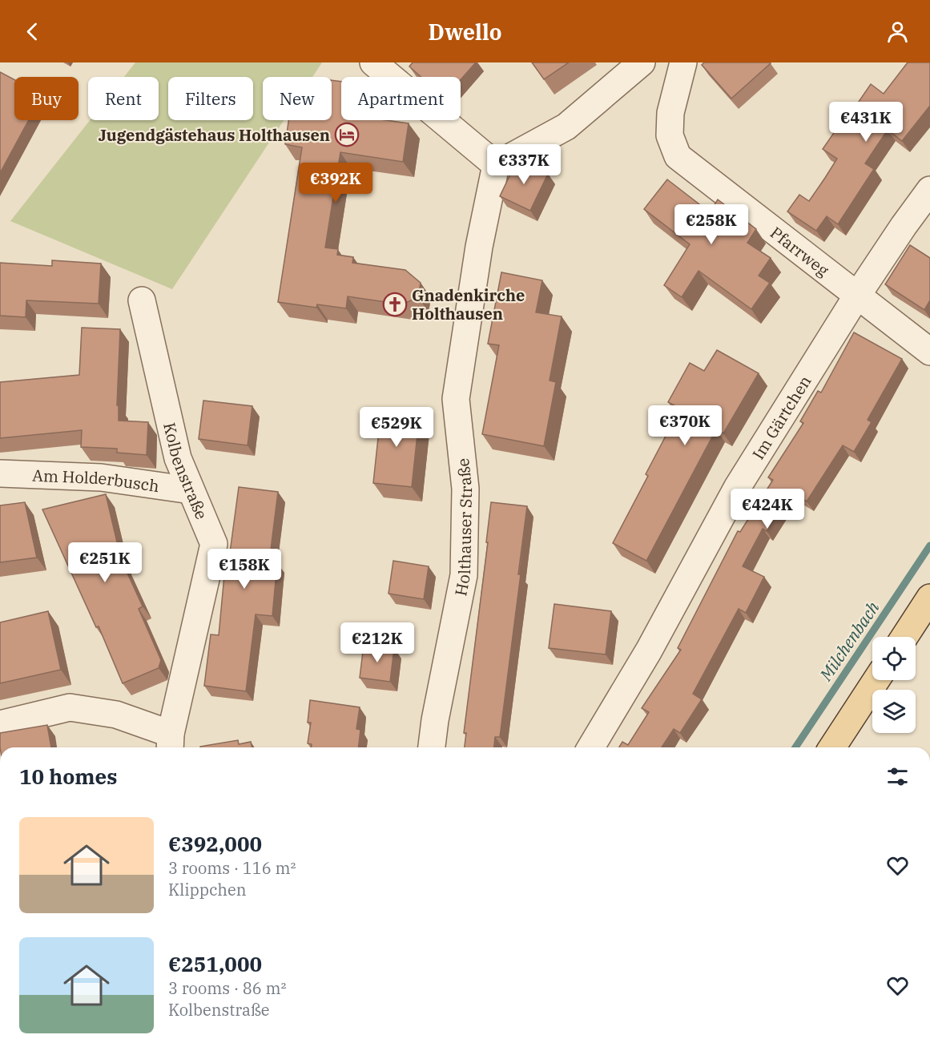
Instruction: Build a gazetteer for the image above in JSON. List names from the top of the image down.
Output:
{
  "streets": {
    "street": [
      "Pfarrweg",
      "Im Gärtchen",
      "Kolbenstraße",
      "Am Holderbusch",
      "Holthauser Straße"
    ]
  },
  "crossings": [
    ["Pfarrweg", "Im Gärtchen"],
    ["Kolbenstraße", "Am Holderbusch"]
  ],
  "water": ["Milchenbach"],
  "places": {
    "hotel": ["Jugendgästehaus Holthausen"],
    "church": ["Gnadenkirche Holthausen"]
  },
  "page": {
    "header": "Dwello",
    "chip": [
      "Buy",
      "Rent",
      "Filters",
      "New",
      "Apartment"
    ],
    "price": [
      "€431K",
      "€337K",
      "€392K",
      "€258K",
      "€370K",
      "€529K",
      "€424K",
      "€251K",
      "€158K",
      "€212K"
    ],
    "heading": "10 homes",
    "list": [
      {
        "name": "€392,000",
        "note": "3 rooms · 116 m² · Klippchen"
      },
      {
        "name": "€251,000",
        "note": "3 rooms · 86 m² · Kolbenstraße"
      }
    ]
  }
}
